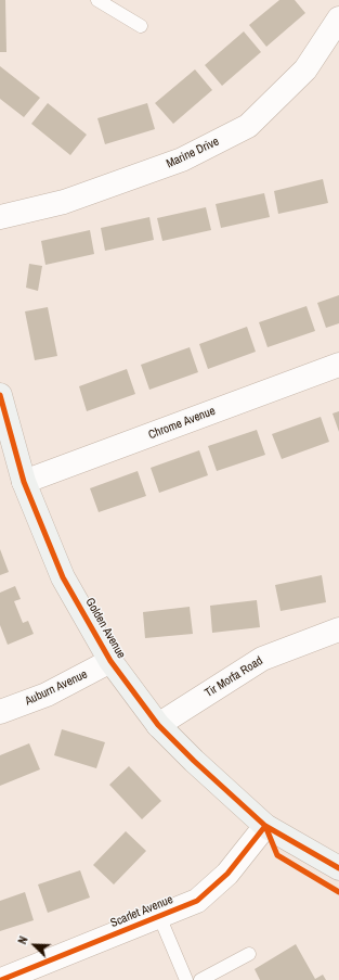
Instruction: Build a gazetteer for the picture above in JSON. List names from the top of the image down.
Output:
{
  "streets": {
    "street": [
      "Marine Drive",
      "Chrome Avenue",
      "Golden Avenue",
      "Tir Morfa Road",
      "Auburn Avenue",
      "Scarlet Avenue"
    ]
  },
  "crossings": [
    ["Chrome Avenue", "Golden Avenue"],
    ["Golden Avenue", "Tir Morfa Road"],
    ["Golden Avenue", "Auburn Avenue"],
    ["Golden Avenue", "Scarlet Avenue"]
  ],
  "north": "top left"
}
